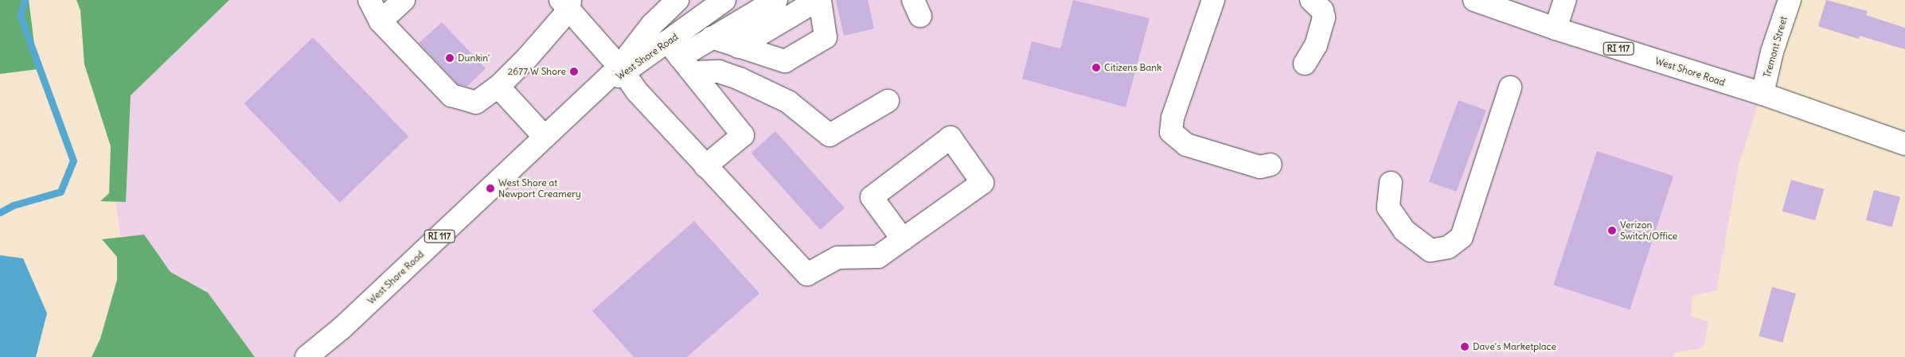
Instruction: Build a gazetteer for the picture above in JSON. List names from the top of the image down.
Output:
{
  "streets": {
    "main road": ["Tremont Street", "RI 117", "West Shore Road"]
  },
  "crossings": [
    ["Tremont Street", "West Shore Road"]
  ],
  "places": [
    "Dunkin'",
    "Citizens Bank",
    "2677 W Shore",
    "West Shore at Newport Creamery",
    "Verizon Switch/Office",
    "Dave's Marketplace"
  ]
}
